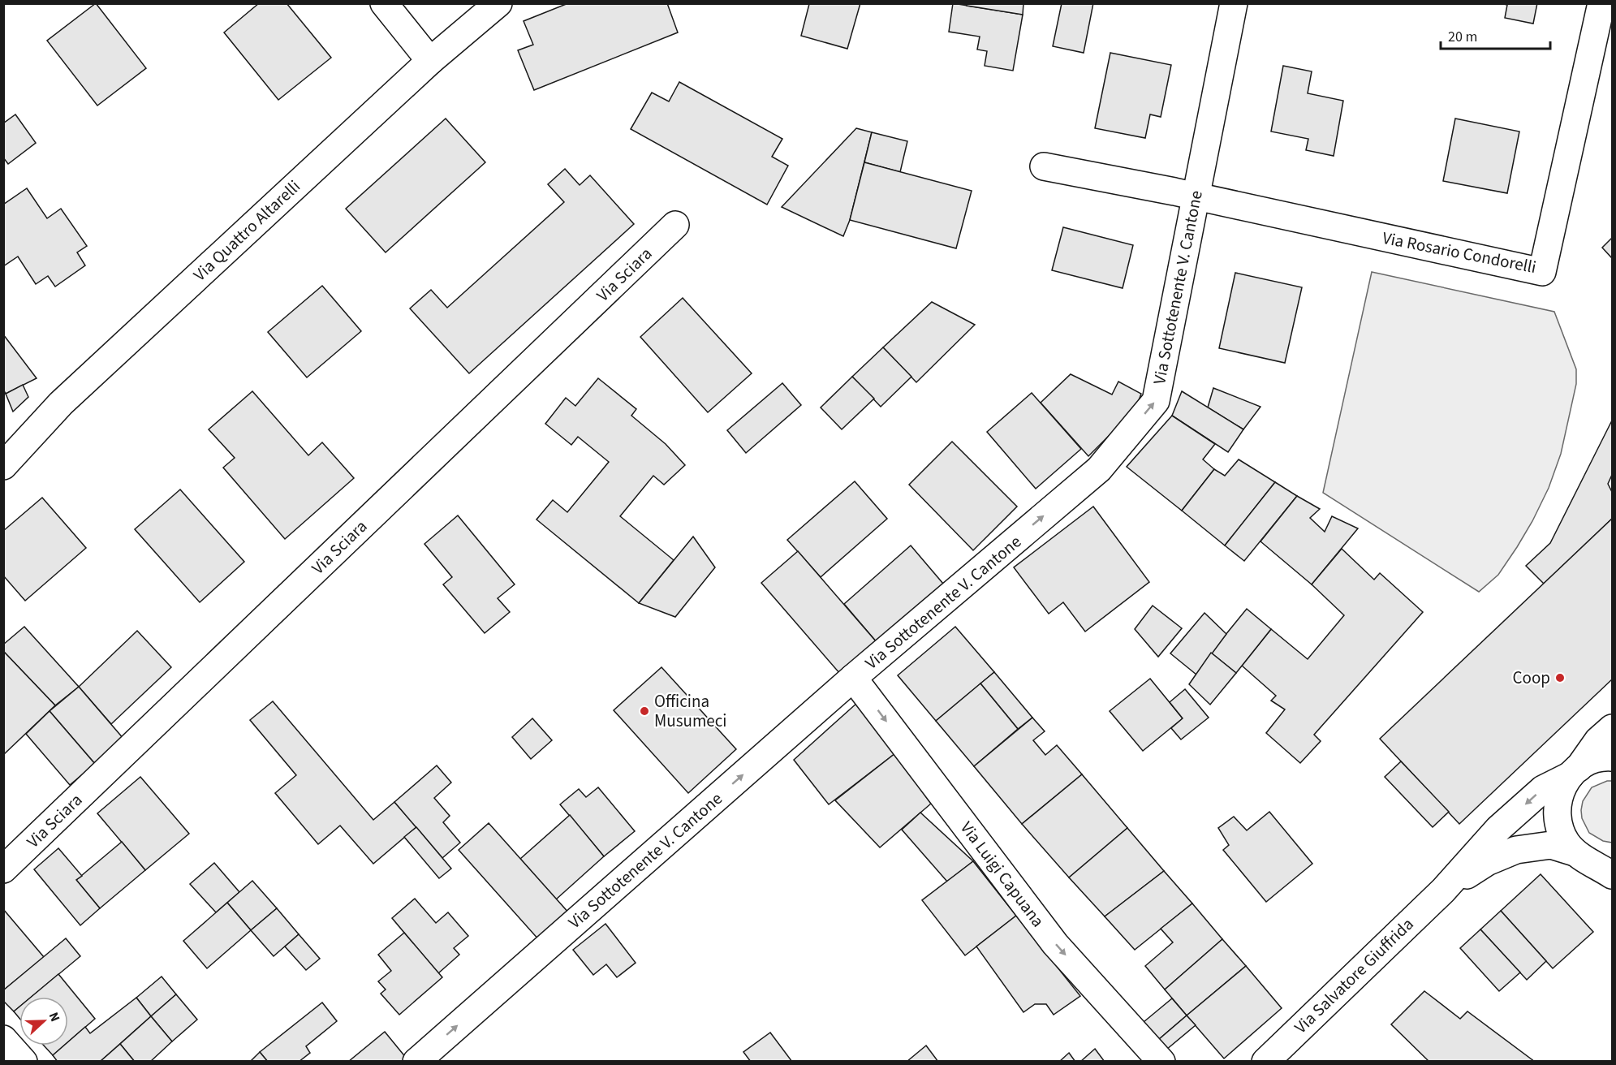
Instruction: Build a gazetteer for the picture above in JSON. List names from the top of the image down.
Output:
{
  "streets": {
    "street": [
      "Via Quattro Altarelli",
      "Via Rosario Condorelli",
      "Via Sciara",
      "Via Sottotenente V. Cantone",
      "Via Luigi Capuana",
      "Via Salvatore Giuffrida"
    ]
  },
  "crossings": [
    ["Via Rosario Condorelli", "Via Sottotenente V. Cantone"],
    ["Via Sottotenente V. Cantone", "Via Luigi Capuana"]
  ],
  "one_way": ["Via Sottotenente V. Cantone", "Via Luigi Capuana"],
  "places": ["Coop", "Officina Musumeci"],
  "scale_bar": "20 m",
  "north": "right"
}
